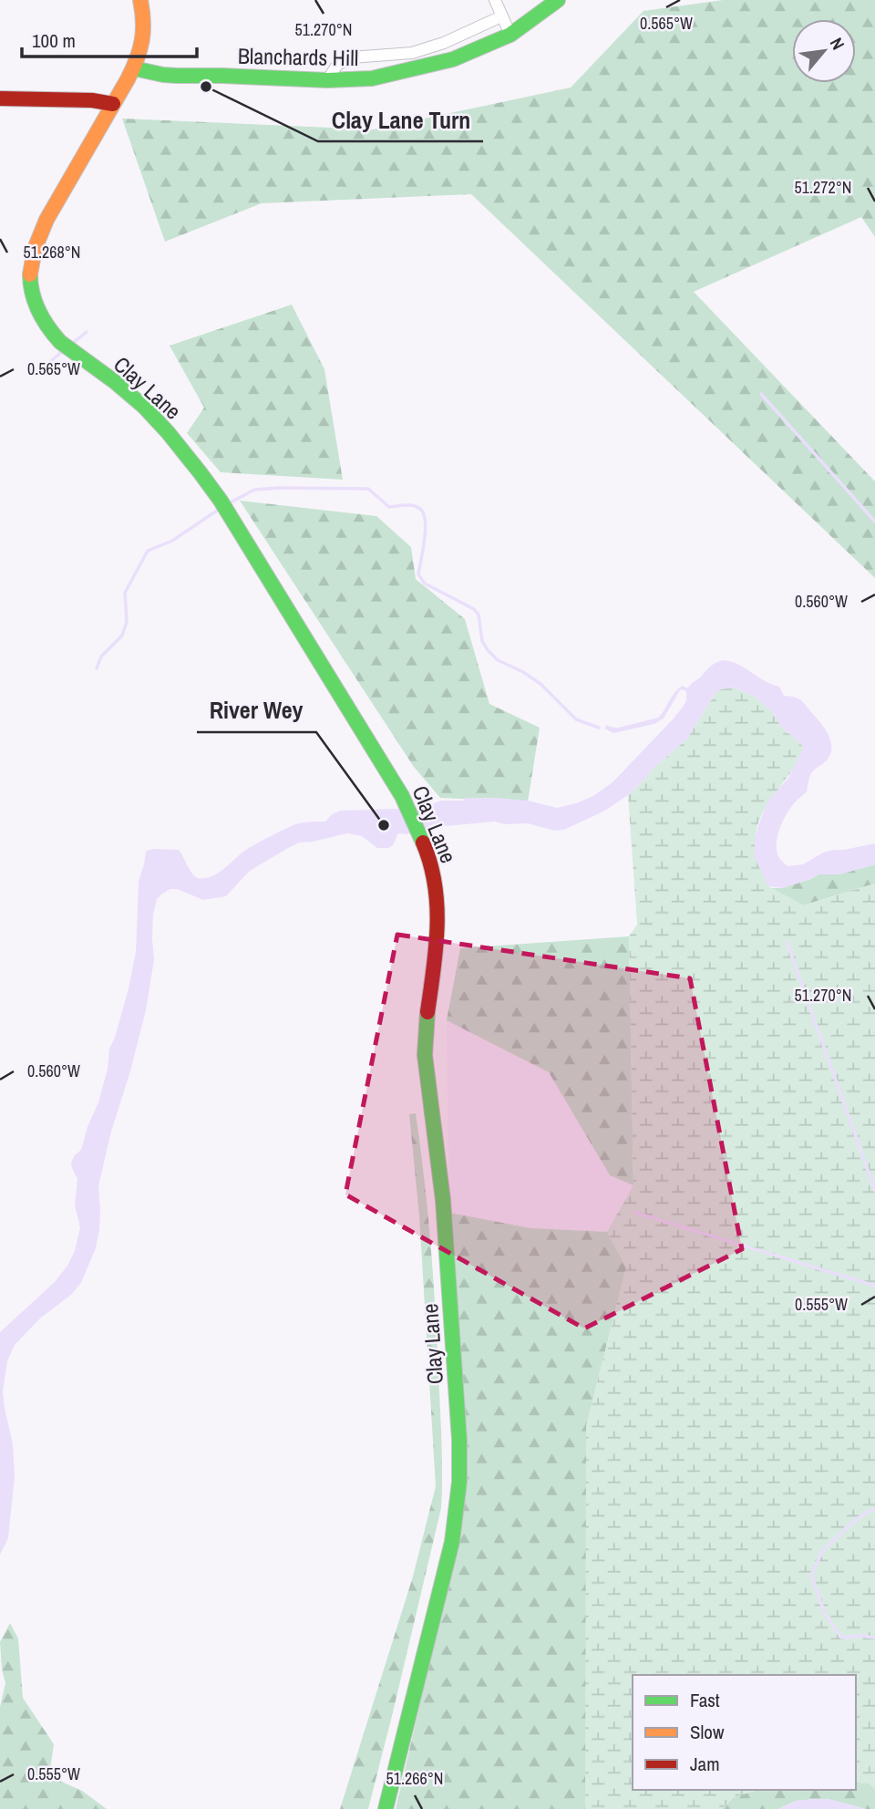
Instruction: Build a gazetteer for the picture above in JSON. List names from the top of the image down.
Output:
{
  "streets": {
    "street": ["Blanchards Hill", "Clay Lane"]
  },
  "crossings": [
    ["Blanchards Hill", "Clay Lane"]
  ],
  "places": ["Clay Lane Turn", "River Wey"],
  "legend": ["Fast", "Slow", "Jam"],
  "scale_bar": "100 m",
  "north": "top right",
  "coordinates": [
    "0.565°W",
    "51.270°N",
    "51.272°N",
    "51.268°N",
    "0.560°W",
    "0.555°W",
    "51.266°N"
  ]
}
